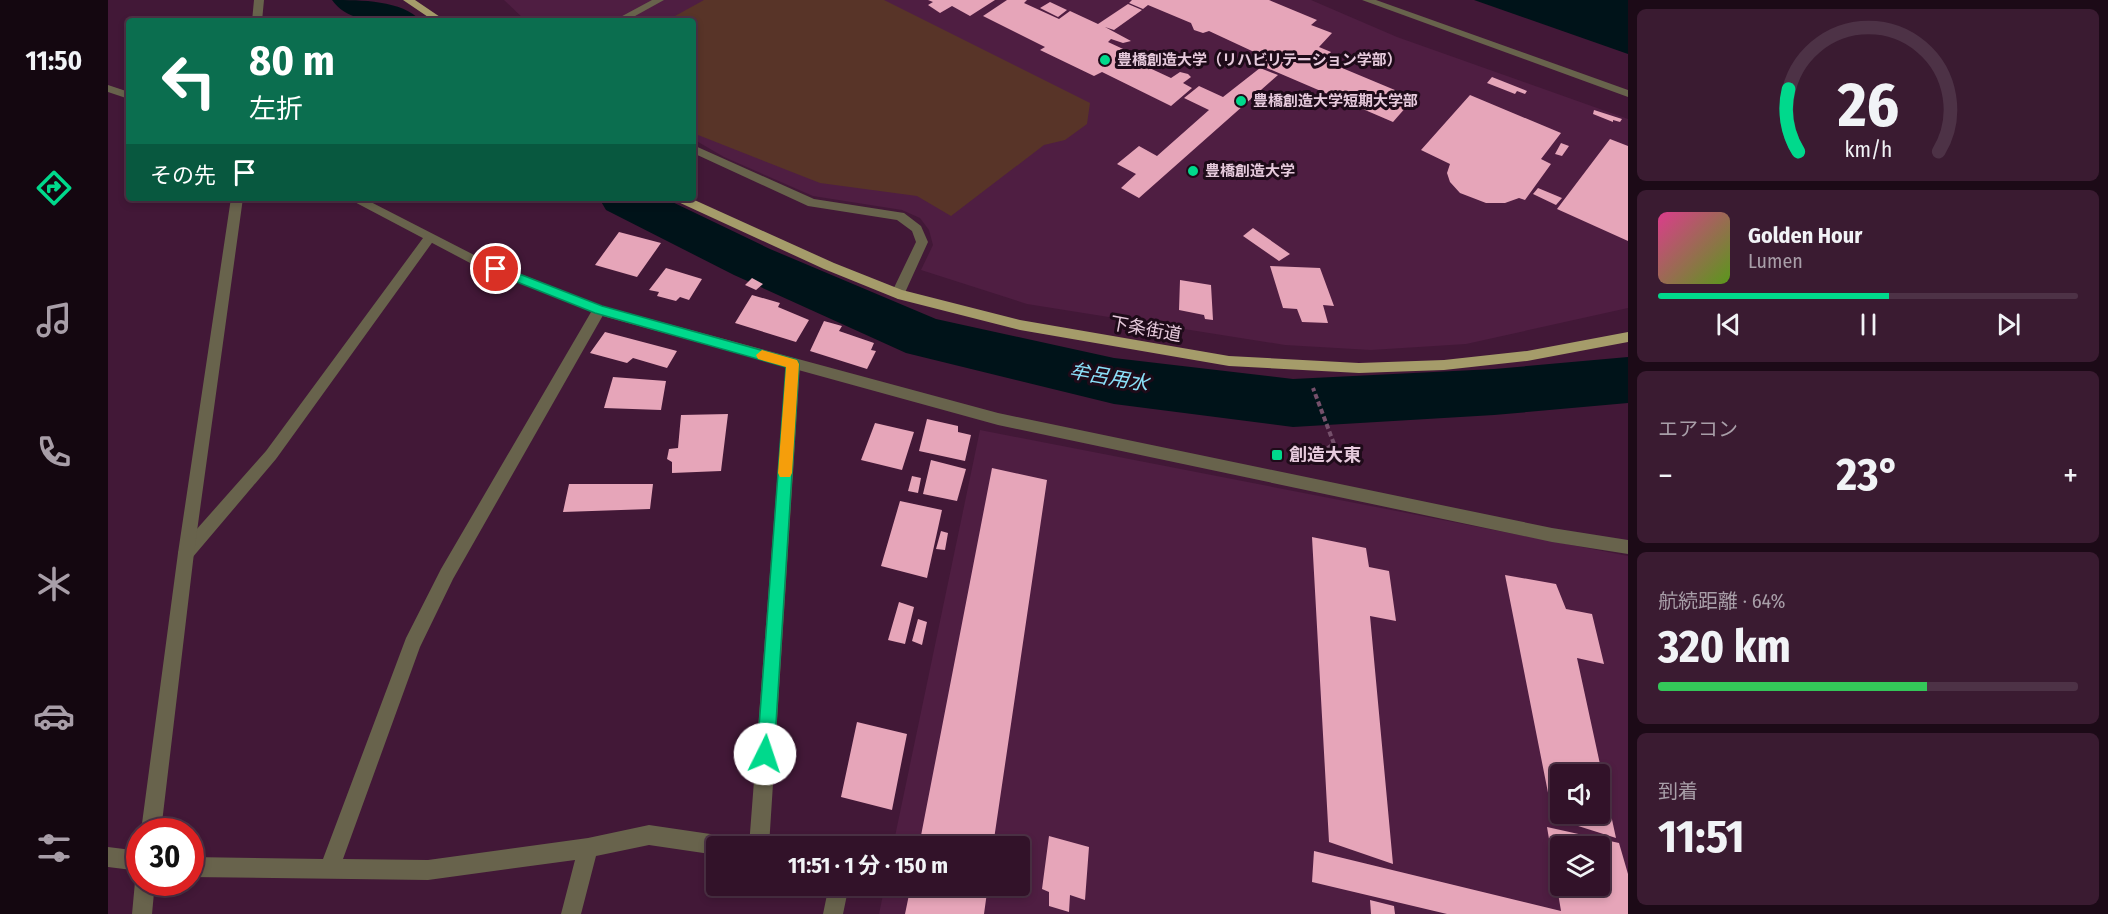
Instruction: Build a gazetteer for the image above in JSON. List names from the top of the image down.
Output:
{
  "streets": {
    "main road": ["下条街道"]
  },
  "water": ["牟呂用水"],
  "places": {
    "other": ["豊橋創造大学（リハビリテーション学部）", "豊橋創造大学短期大学部", "豊橋創造大学"],
    "transit": ["創造大東"]
  },
  "page": {
    "tabs": "11:50",
    "turn": ["80 m", "左折"],
    "then": "その先",
    "song": ["Golden Hour", "Lumen"],
    "tile": [
      "エアコン",
      ["航続距離 · 64%", "320 km"],
      ["到着", "11:51"]
    ],
    "heat": ["−", "23°", "+"],
    "limit": "30",
    "trip": "11:51 · 1 分 · 150 m",
    "gauge": ["26", "km/h"]
  }
}
